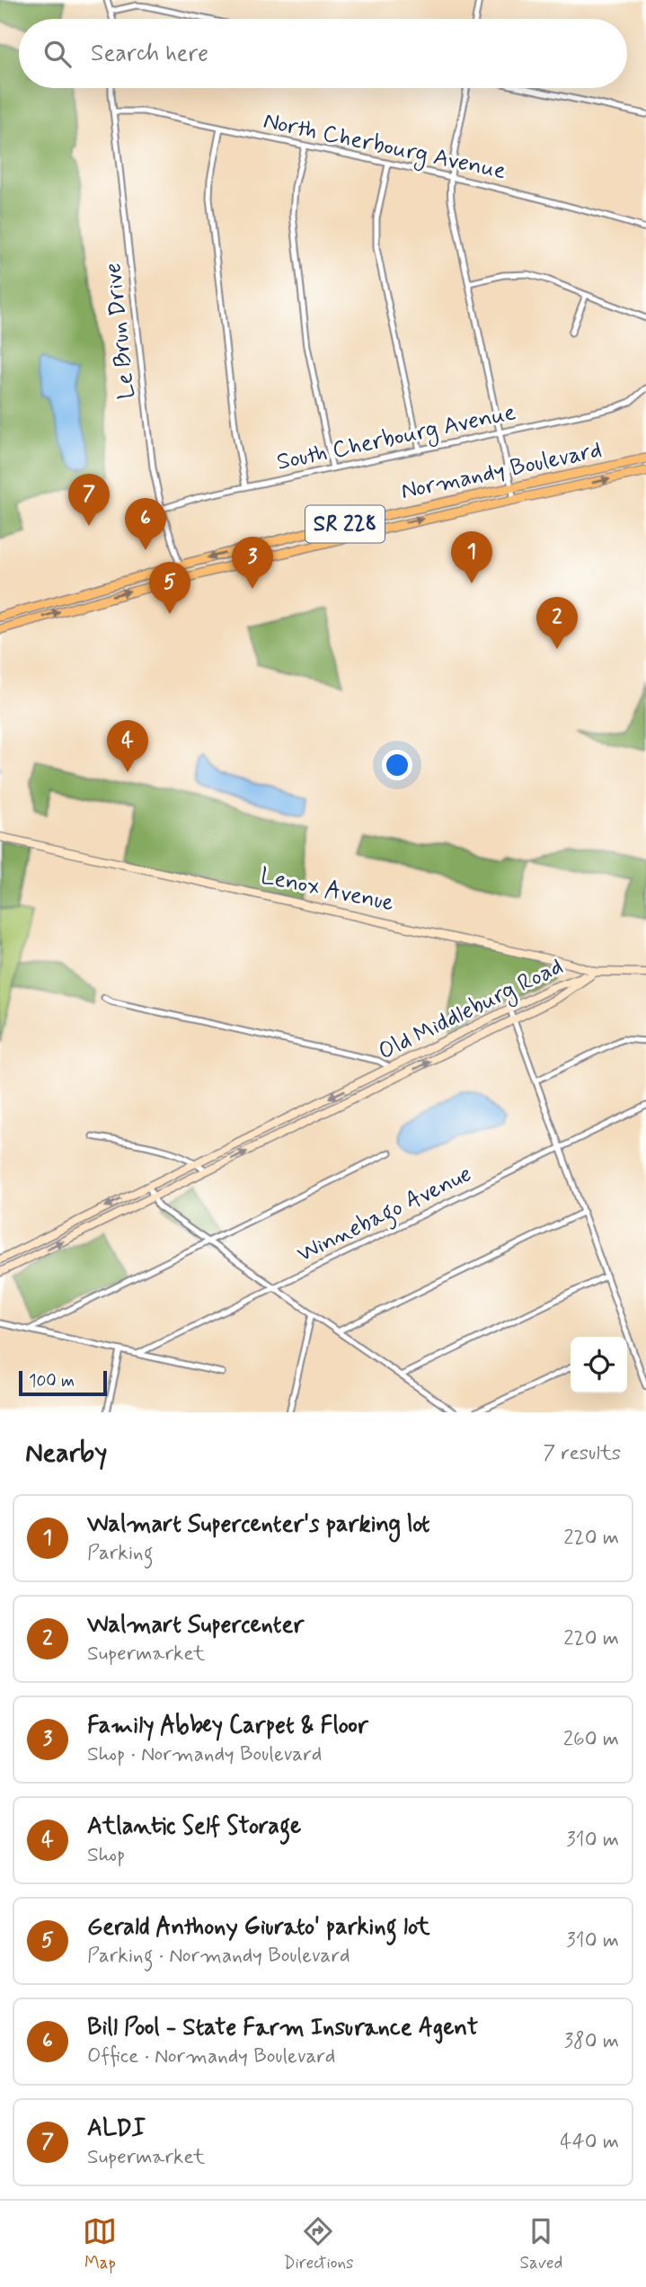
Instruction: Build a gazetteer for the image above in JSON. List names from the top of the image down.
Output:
{
  "streets": {
    "main road": [
      "Normandy Boulevard",
      "SR 228",
      "Lenox Avenue",
      "Old Middleburg Road"
    ],
    "street": [
      "North Cherbourg Avenue",
      "Le Brun Drive",
      "South Cherbourg Avenue",
      "Winnebago Avenue"
    ]
  },
  "crossings": [
    ["North Cherbourg Avenue", "Le Brun Drive"],
    ["Le Brun Drive", "South Cherbourg Avenue"],
    ["Le Brun Drive", "Normandy Boulevard"],
    ["Lenox Avenue", "Old Middleburg Road"]
  ],
  "scale_bar": "100 m",
  "page": {
    "search": "Search here",
    "pins": [
      "7",
      "6",
      "1",
      "3",
      "5",
      "2",
      "4"
    ],
    "scale": "100 m",
    "heading": ["Nearby", "7 results"],
    "list": [
      {
        "mark": "1",
        "name": "Walmart Supercenter's parking lot",
        "note": "Parking",
        "value": "220 m"
      },
      {
        "mark": "2",
        "name": "Walmart Supercenter",
        "note": "Supermarket",
        "value": "220 m"
      },
      {
        "mark": "3",
        "name": "Family Abbey Carpet & Floor",
        "note": "Shop · Normandy Boulevard",
        "value": "260 m"
      },
      {
        "mark": "4",
        "name": "Atlantic Self Storage",
        "note": "Shop",
        "value": "310 m"
      },
      {
        "mark": "5",
        "name": "Gerald Anthony Giurato' parking lot",
        "note": "Parking · Normandy Boulevard",
        "value": "310 m"
      },
      {
        "mark": "6",
        "name": "Bill Pool - State Farm Insurance Agent",
        "note": "Office · Normandy Boulevard",
        "value": "380 m"
      },
      {
        "mark": "7",
        "name": "ALDI",
        "note": "Supermarket",
        "value": "440 m"
      }
    ],
    "nav": ["Map", "Directions", "Saved"]
  }
}
